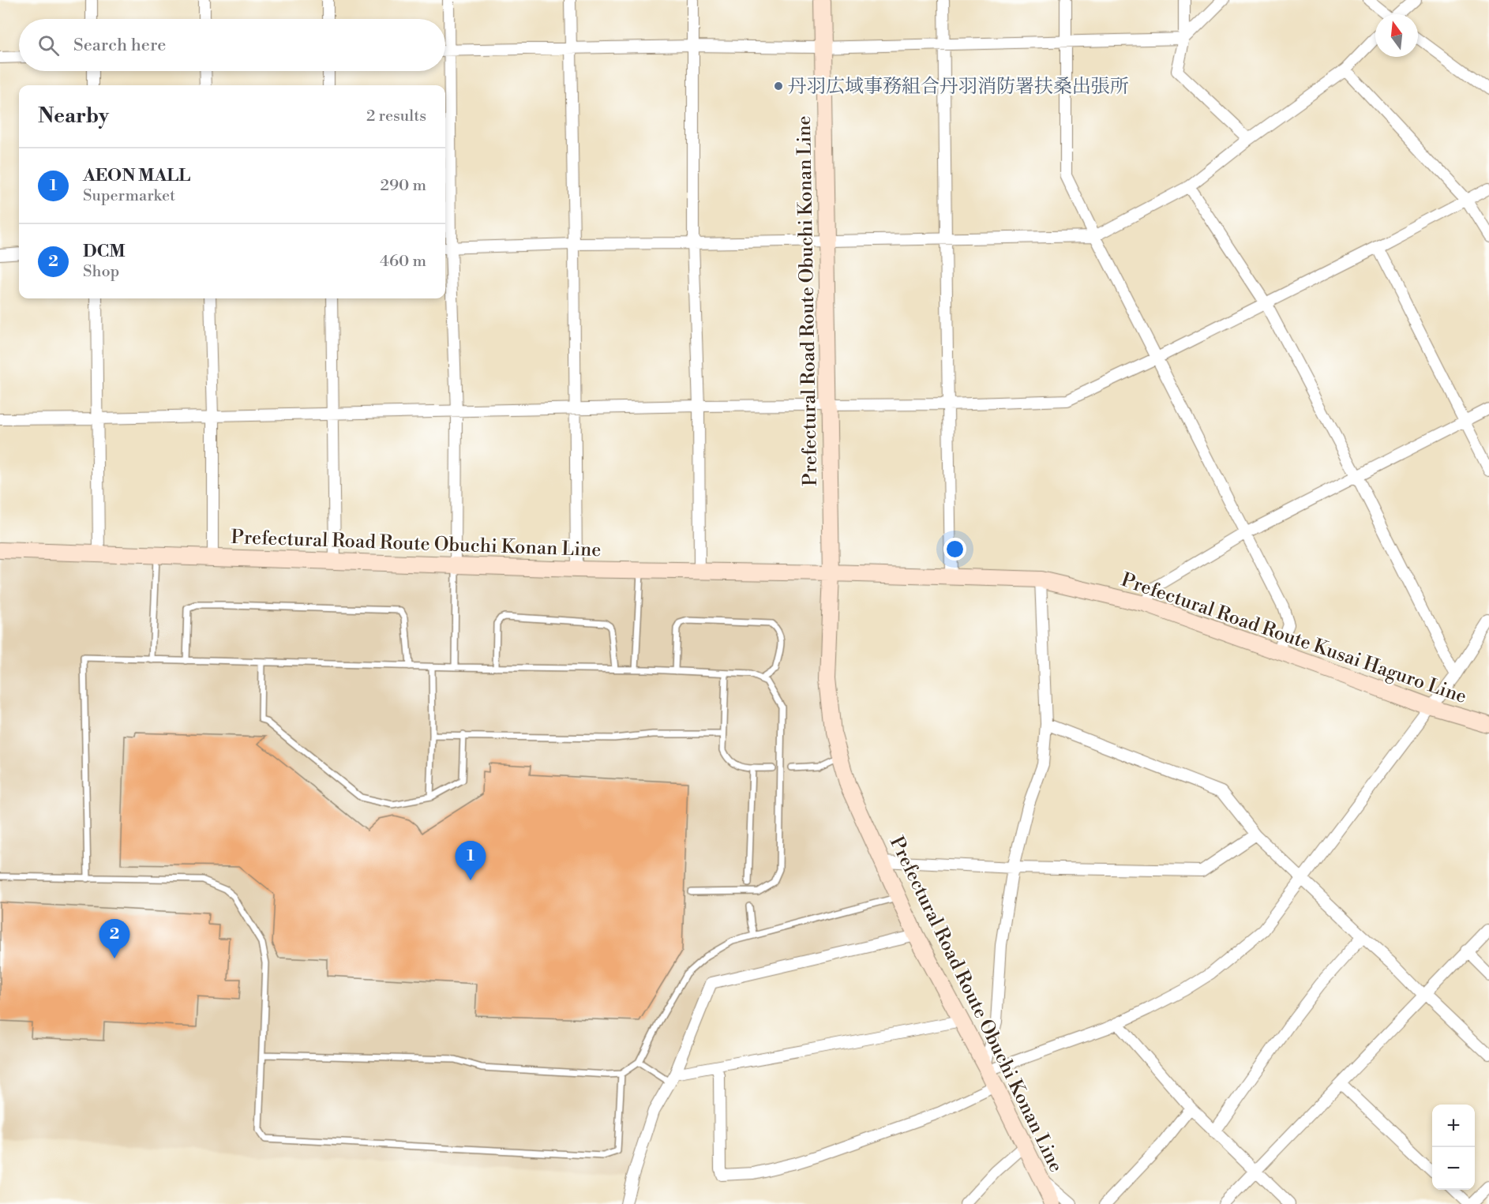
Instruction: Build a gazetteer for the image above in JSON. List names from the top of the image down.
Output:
{
  "streets": {
    "main road": ["Prefectural Road Route Obuchi Konan Line", "Prefectural Road Route Kusai Haguro Line"]
  },
  "crossings": [
    ["Prefectural Road Route Obuchi Konan Line", "Prefectural Road Route Kusai Haguro Line"]
  ],
  "places": ["丹羽広域事務組合丹羽消防署扶桑出張所"],
  "north": "top",
  "page": {
    "search": "Search here",
    "heading": ["Nearby", "2 results"],
    "list": [
      {
        "mark": "1",
        "name": "AEON MALL",
        "note": "Supermarket",
        "value": "290 m"
      },
      {
        "mark": "2",
        "name": "DCM",
        "note": "Shop",
        "value": "460 m"
      }
    ],
    "pins": ["1", "2"],
    "map_buttons": ["+", "−"]
  }
}
